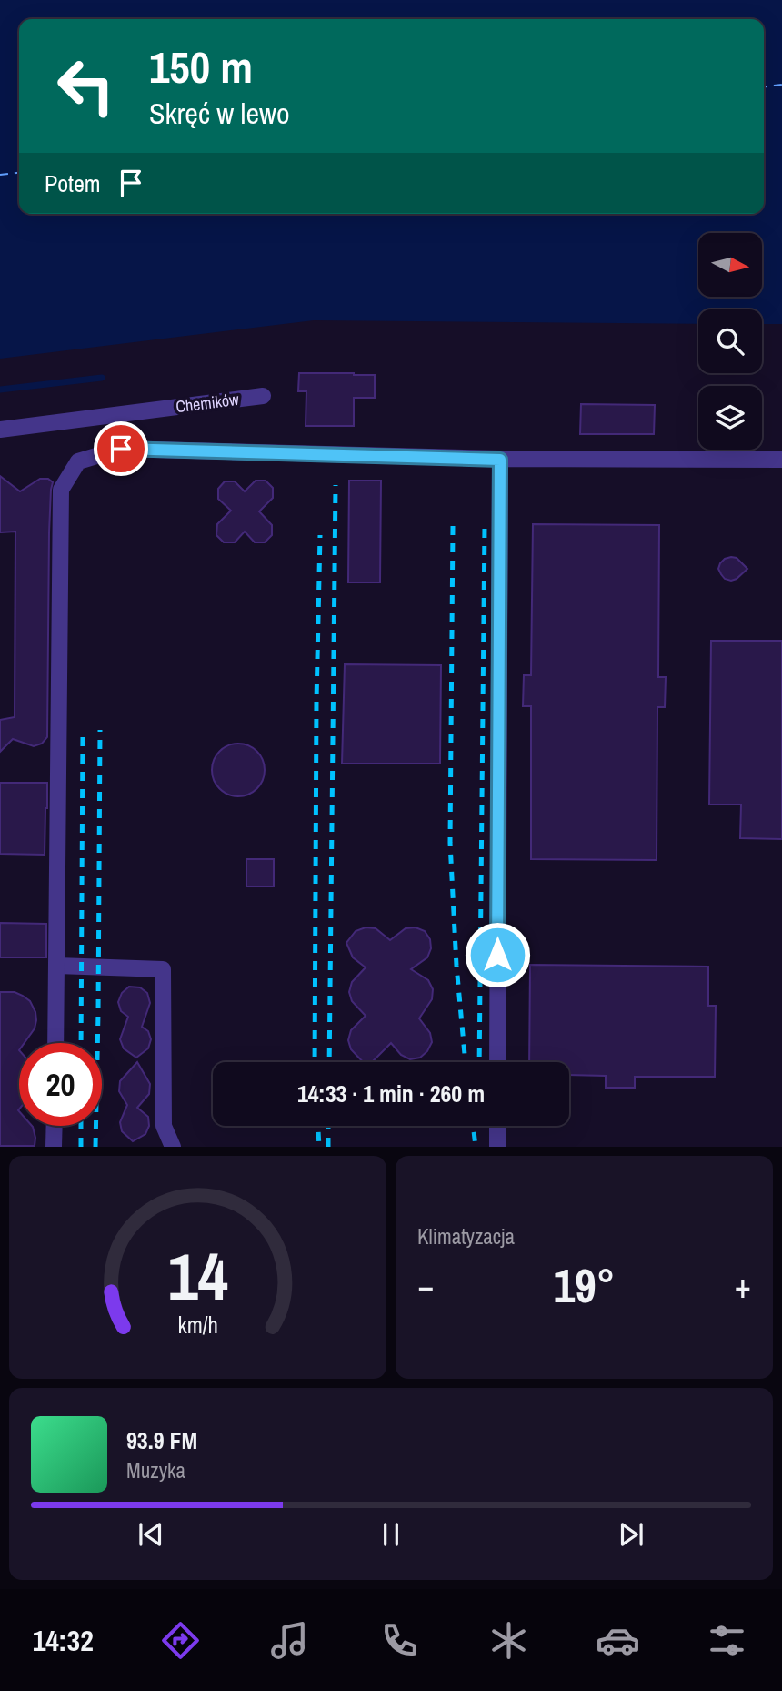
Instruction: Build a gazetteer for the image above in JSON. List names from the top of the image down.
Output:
{
  "streets": {
    "lane": ["Chemików"]
  },
  "north": "right",
  "page": {
    "turn": ["150 m", "Skręć w lewo"],
    "then": "Potem",
    "limit": "20",
    "trip": "14:33 · 1 min · 260 m",
    "tile": "Klimatyzacja",
    "heat": ["−", "19°", "+"],
    "song": ["93.9 FM", "Muzyka"],
    "tabs": "14:32",
    "gauge": ["14", "km/h"]
  }
}
